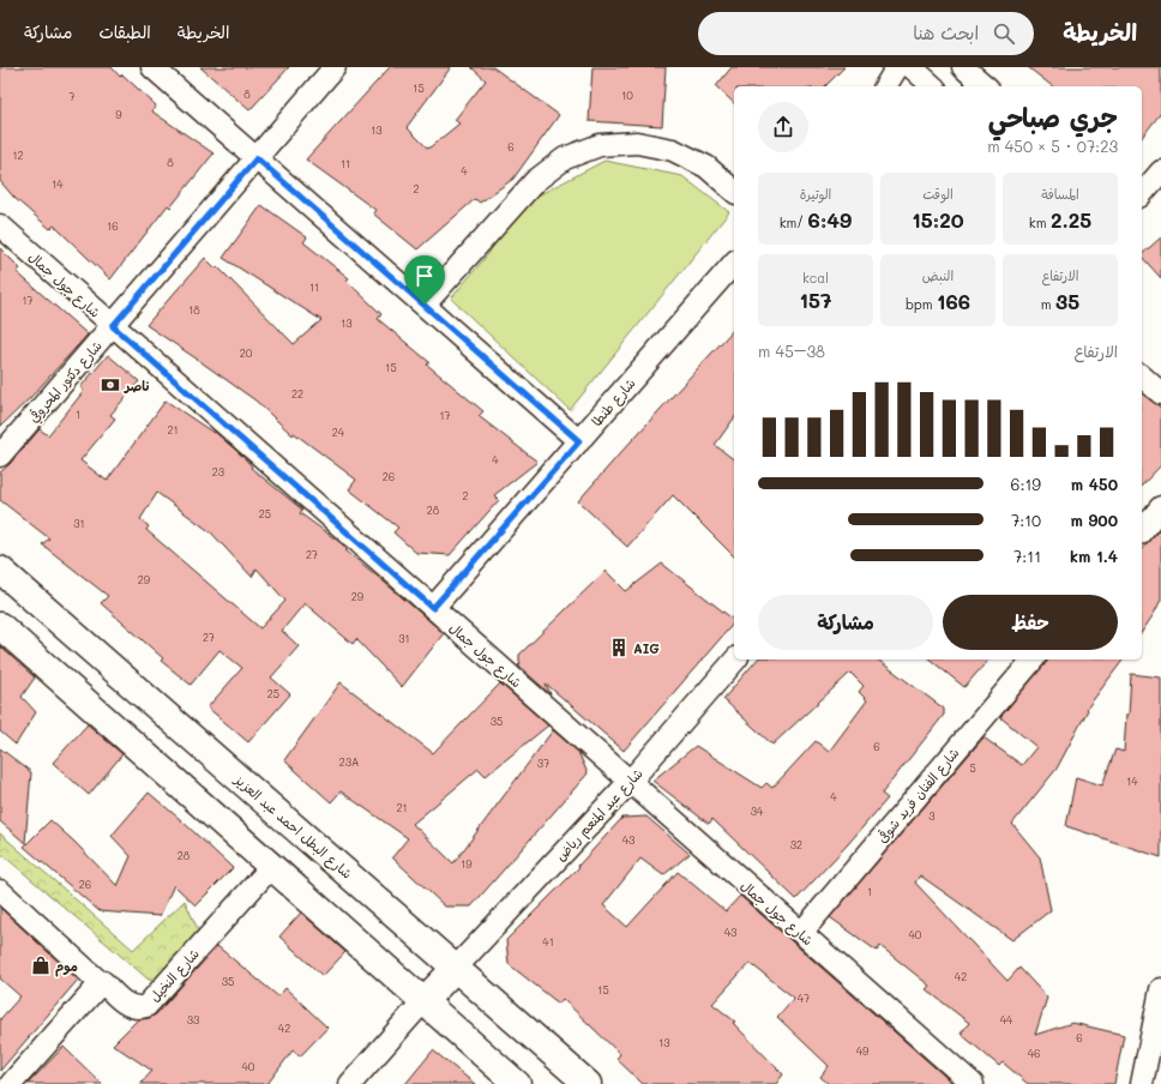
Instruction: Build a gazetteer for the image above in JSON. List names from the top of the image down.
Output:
{
  "streets": {
    "main road": ["شارع البطل احمد عبد العزيز"],
    "street": [
      "شارع جول جمال",
      "شارع دكتور المحروقي",
      "شارع طنطا",
      "شارع الفنان فريد شوقى",
      "شارع عبد المنعم رياض",
      "شارع النخيل"
    ]
  },
  "crossings": [
    ["شارع جول جمال", "شارع دكتور المحروقي"],
    ["شارع جول جمال", "شارع طنطا"],
    ["شارع جول جمال", "شارع الفنان فريد شوقى"],
    ["شارع جول جمال", "شارع عبد المنعم رياض"],
    ["شارع عبد المنعم رياض", "شارع البطل احمد عبد العزيز"]
  ],
  "places": {
    "bank": ["ناصر"],
    "building": ["AIG"],
    "shop": ["موم"]
  },
  "house_numbers": [
    "15",
    "8",
    "10",
    "7",
    "9",
    "13",
    "6",
    "12",
    "8",
    "11",
    "4",
    "14",
    "2",
    "16",
    "11",
    "17",
    "18",
    "13",
    "20",
    "15",
    "22",
    "1",
    "17",
    "21",
    "24",
    "4",
    "23",
    "26",
    "2",
    "28",
    "25",
    "31",
    "27",
    "29",
    "29",
    "27",
    "31",
    "25",
    "35",
    "6",
    "23A",
    "37",
    "5",
    "14",
    "4",
    "21",
    "34",
    "3",
    "43",
    "32",
    "28",
    "19",
    "26",
    "1",
    "43",
    "40",
    "41",
    "42",
    "35",
    "15",
    "47",
    "33",
    "44",
    "42",
    "6",
    "13",
    "49",
    "46",
    "40"
  ],
  "page": {
    "header": "الخريطة",
    "search": "ابحث هنا",
    "nav": ["الخريطة", "الطبقات", "مشاركة"],
    "heading": ["جري صباحي", "07:23 · 5 × 450 m"],
    "stats": [
      ["المسافة", "2.25 km"],
      ["الوقت", "15:20"],
      ["الوتيرة", "6:49 /km"],
      ["الارتفاع", "35 m"],
      ["النبض", "166 bpm"],
      ["kcal", "157"]
    ],
    "chart": ["الارتفاع", "38–45 m"],
    "list": [
      {
        "name": "450 m",
        "note": "6:19"
      },
      {
        "name": "900 m",
        "note": "7:10"
      },
      {
        "name": "1.4 km",
        "note": "7:11"
      }
    ],
    "buttons": ["حفظ", "مشاركة"]
  }
}
